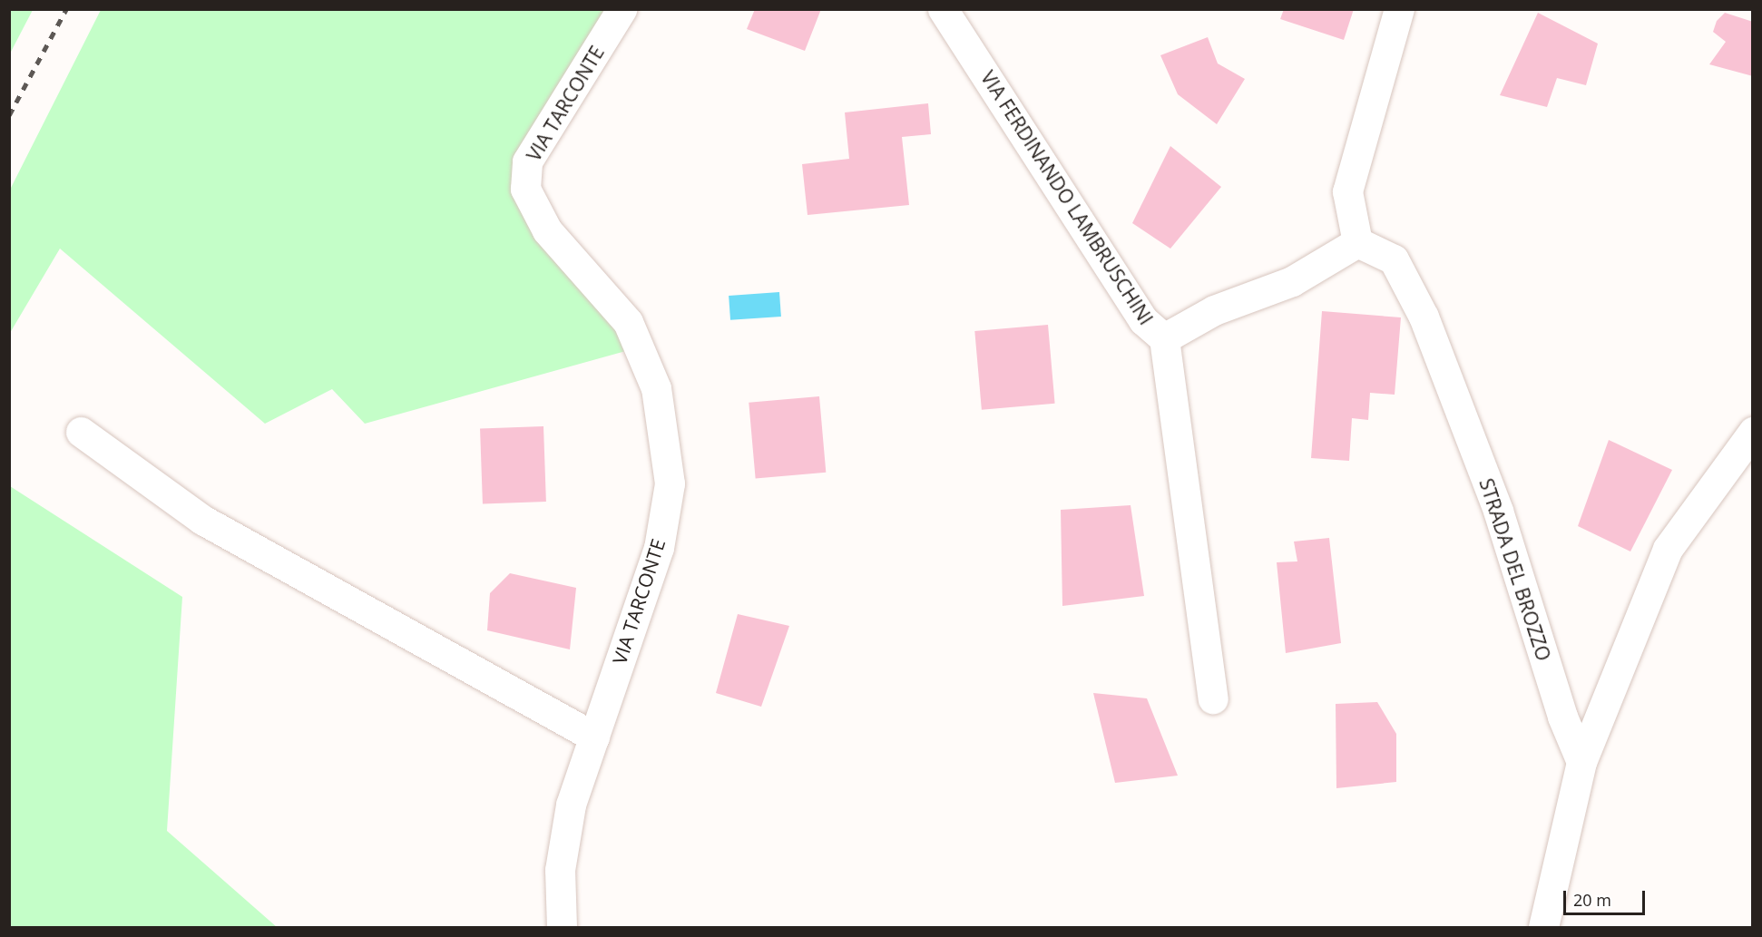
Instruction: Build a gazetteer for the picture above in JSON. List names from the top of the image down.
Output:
{
  "streets": {
    "street": ["VIA TARCONTE", "VIA FERDINANDO LAMBRUSCHINI", "STRADA DEL BROZZO"]
  },
  "crossings": [
    ["VIA FERDINANDO LAMBRUSCHINI", "STRADA DEL BROZZO"]
  ],
  "scale_bar": "20 m"
}
